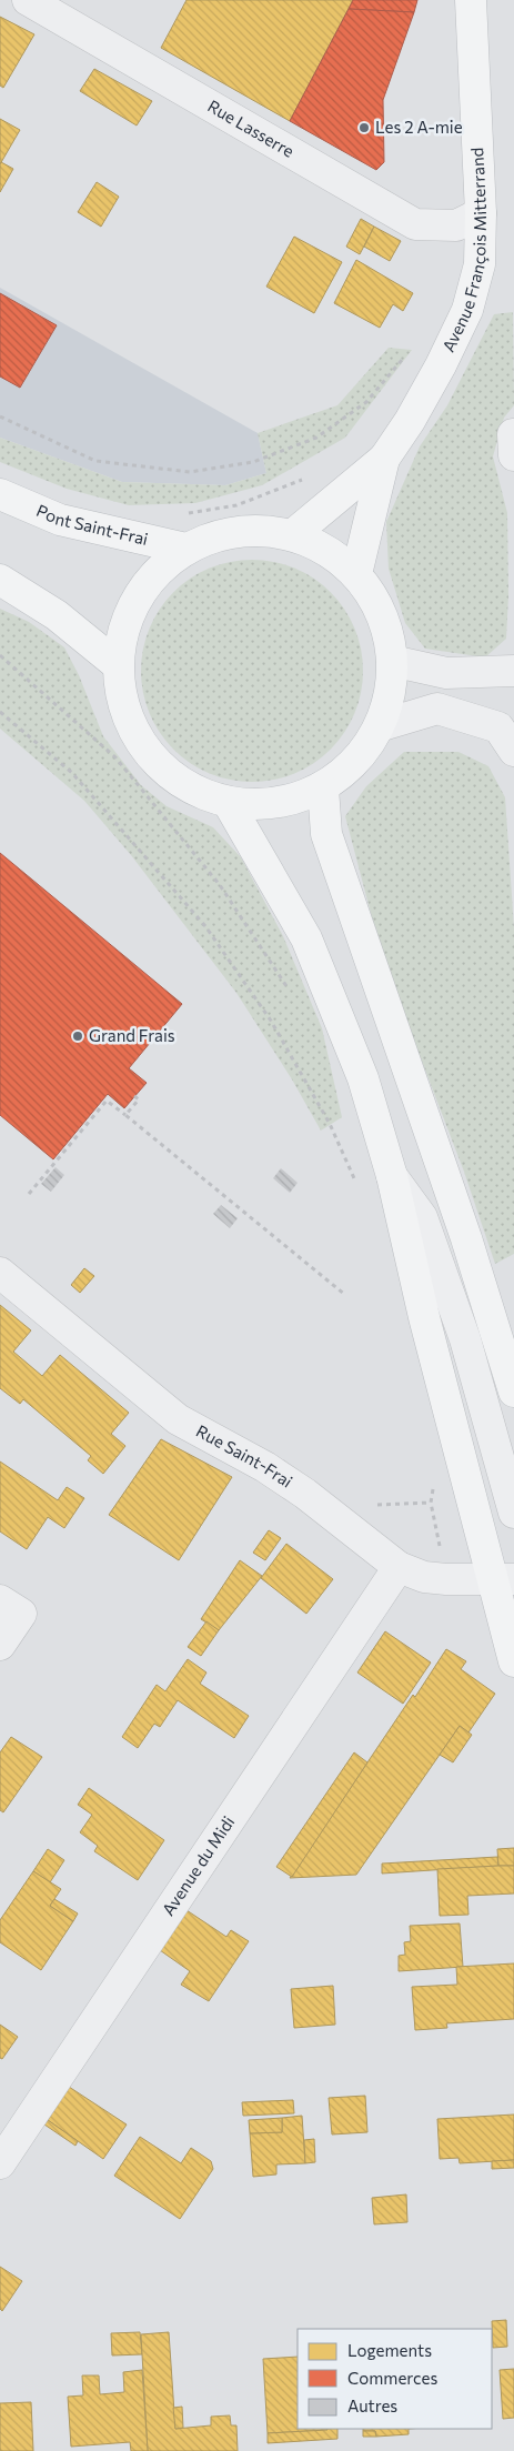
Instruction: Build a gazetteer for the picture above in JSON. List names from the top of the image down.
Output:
{
  "streets": {
    "main road": ["Avenue François Mitterrand", "Pont Saint-Frai"],
    "street": ["Rue Lasserre", "Rue Saint-Frai", "Avenue du Midi"]
  },
  "crossings": [
    ["Rue Lasserre", "Avenue François Mitterrand"],
    ["Rue Saint-Frai", "Avenue du Midi"]
  ],
  "places": ["Les 2 A-mie", "Grand Frais"],
  "legend": ["Logements", "Commerces", "Autres"]
}
